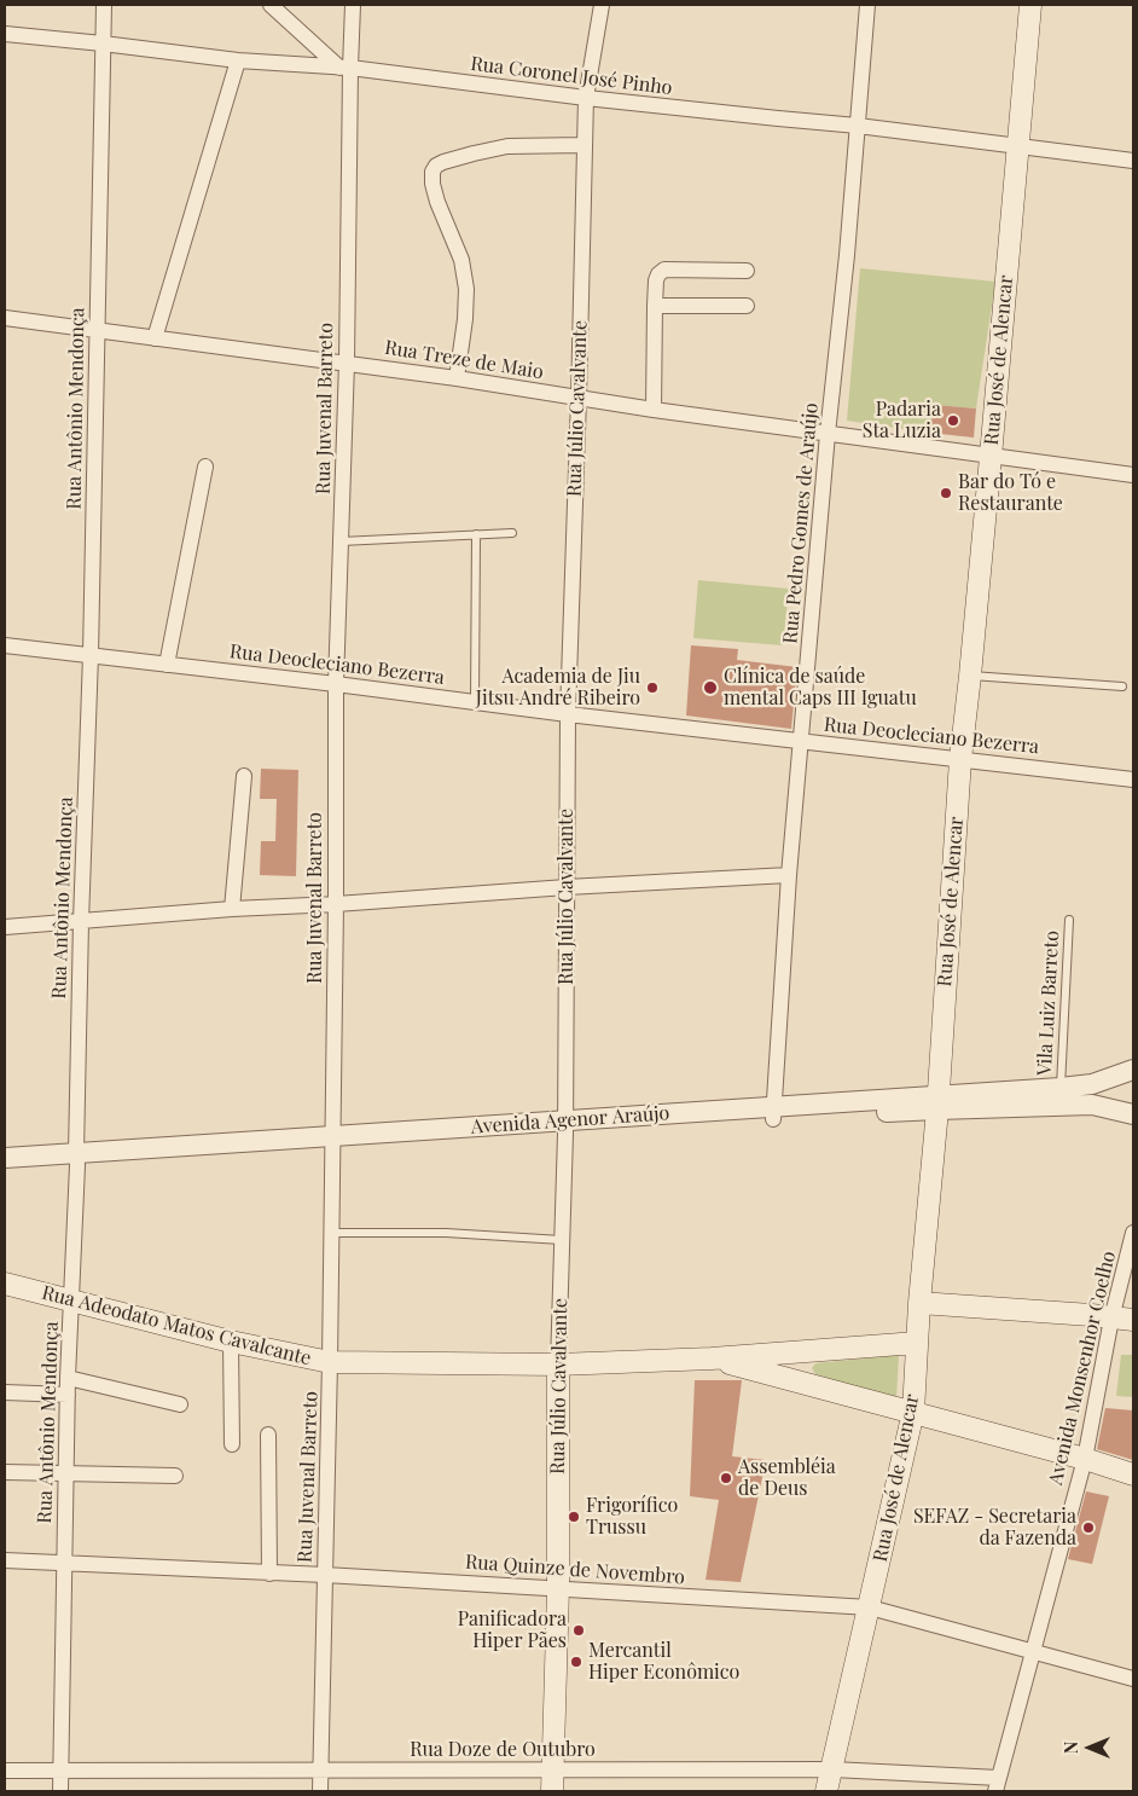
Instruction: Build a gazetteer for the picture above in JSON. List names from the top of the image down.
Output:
{
  "streets": {
    "main road": ["Rua José de Alencar", "Rua Júlio Cavalvante", "Rua Adeodato Matos Cavalcante"],
    "street": [
      "Rua Coronel José Pinho",
      "Rua Treze de Maio",
      "Rua Antônio Mendonça",
      "Rua Juvenal Barreto",
      "Rua Pedro Gomes de Araújo",
      "Rua Deocleciano Bezerra",
      "Avenida Agenor Araújo",
      "Avenida Monsenhor Coelho",
      "Rua Quinze de Novembro",
      "Rua Doze de Outubro"
    ],
    "lane": ["Vila Luiz Barreto"]
  },
  "crossings": [
    ["Rua Coronel José Pinho", "Rua José de Alencar"],
    ["Rua Coronel José Pinho", "Rua Antônio Mendonça"],
    ["Rua Coronel José Pinho", "Rua Juvenal Barreto"],
    ["Rua Coronel José Pinho", "Rua Júlio Cavalvante"],
    ["Rua Coronel José Pinho", "Rua Pedro Gomes de Araújo"],
    ["Rua Treze de Maio", "Rua José de Alencar"],
    ["Rua Treze de Maio", "Rua Antônio Mendonça"],
    ["Rua Treze de Maio", "Rua Juvenal Barreto"],
    ["Rua Treze de Maio", "Rua Júlio Cavalvante"],
    ["Rua Treze de Maio", "Rua Pedro Gomes de Araújo"],
    ["Rua José de Alencar", "Rua Deocleciano Bezerra"],
    ["Rua José de Alencar", "Avenida Agenor Araújo"],
    ["Rua José de Alencar", "Rua Adeodato Matos Cavalcante"],
    ["Rua José de Alencar", "Rua Quinze de Novembro"],
    ["Rua José de Alencar", "Rua Doze de Outubro"],
    ["Rua Antônio Mendonça", "Rua Deocleciano Bezerra"],
    ["Rua Antônio Mendonça", "Avenida Agenor Araújo"],
    ["Rua Antônio Mendonça", "Rua Adeodato Matos Cavalcante"],
    ["Rua Antônio Mendonça", "Rua Quinze de Novembro"],
    ["Rua Antônio Mendonça", "Rua Doze de Outubro"],
    ["Rua Juvenal Barreto", "Rua Deocleciano Bezerra"],
    ["Rua Juvenal Barreto", "Avenida Agenor Araújo"],
    ["Rua Juvenal Barreto", "Rua Adeodato Matos Cavalcante"],
    ["Rua Juvenal Barreto", "Rua Quinze de Novembro"],
    ["Rua Juvenal Barreto", "Rua Doze de Outubro"],
    ["Rua Júlio Cavalvante", "Rua Deocleciano Bezerra"],
    ["Rua Júlio Cavalvante", "Avenida Agenor Araújo"],
    ["Rua Júlio Cavalvante", "Rua Adeodato Matos Cavalcante"],
    ["Rua Júlio Cavalvante", "Rua Quinze de Novembro"],
    ["Rua Júlio Cavalvante", "Rua Doze de Outubro"],
    ["Rua Pedro Gomes de Araújo", "Rua Deocleciano Bezerra"],
    ["Rua Pedro Gomes de Araújo", "Avenida Agenor Araújo"],
    ["Vila Luiz Barreto", "Avenida Agenor Araújo"],
    ["Rua Adeodato Matos Cavalcante", "Avenida Monsenhor Coelho"],
    ["Avenida Monsenhor Coelho", "Rua Quinze de Novembro"],
    ["Avenida Monsenhor Coelho", "Rua Doze de Outubro"]
  ],
  "places": [
    "Padaria Sta Luzia",
    "Bar do Tó e Restaurante",
    "Academia de Jiu Jitsu André Ribeiro",
    "Clínica de saúde mental Caps III Iguatu",
    "Assembléia de Deus",
    "Frigorífico Trussu",
    "SEFAZ - Secretaria da Fazenda",
    "Panificadora Hiper Pães",
    "Mercantil Hiper Econômico"
  ],
  "north": "left"
}
